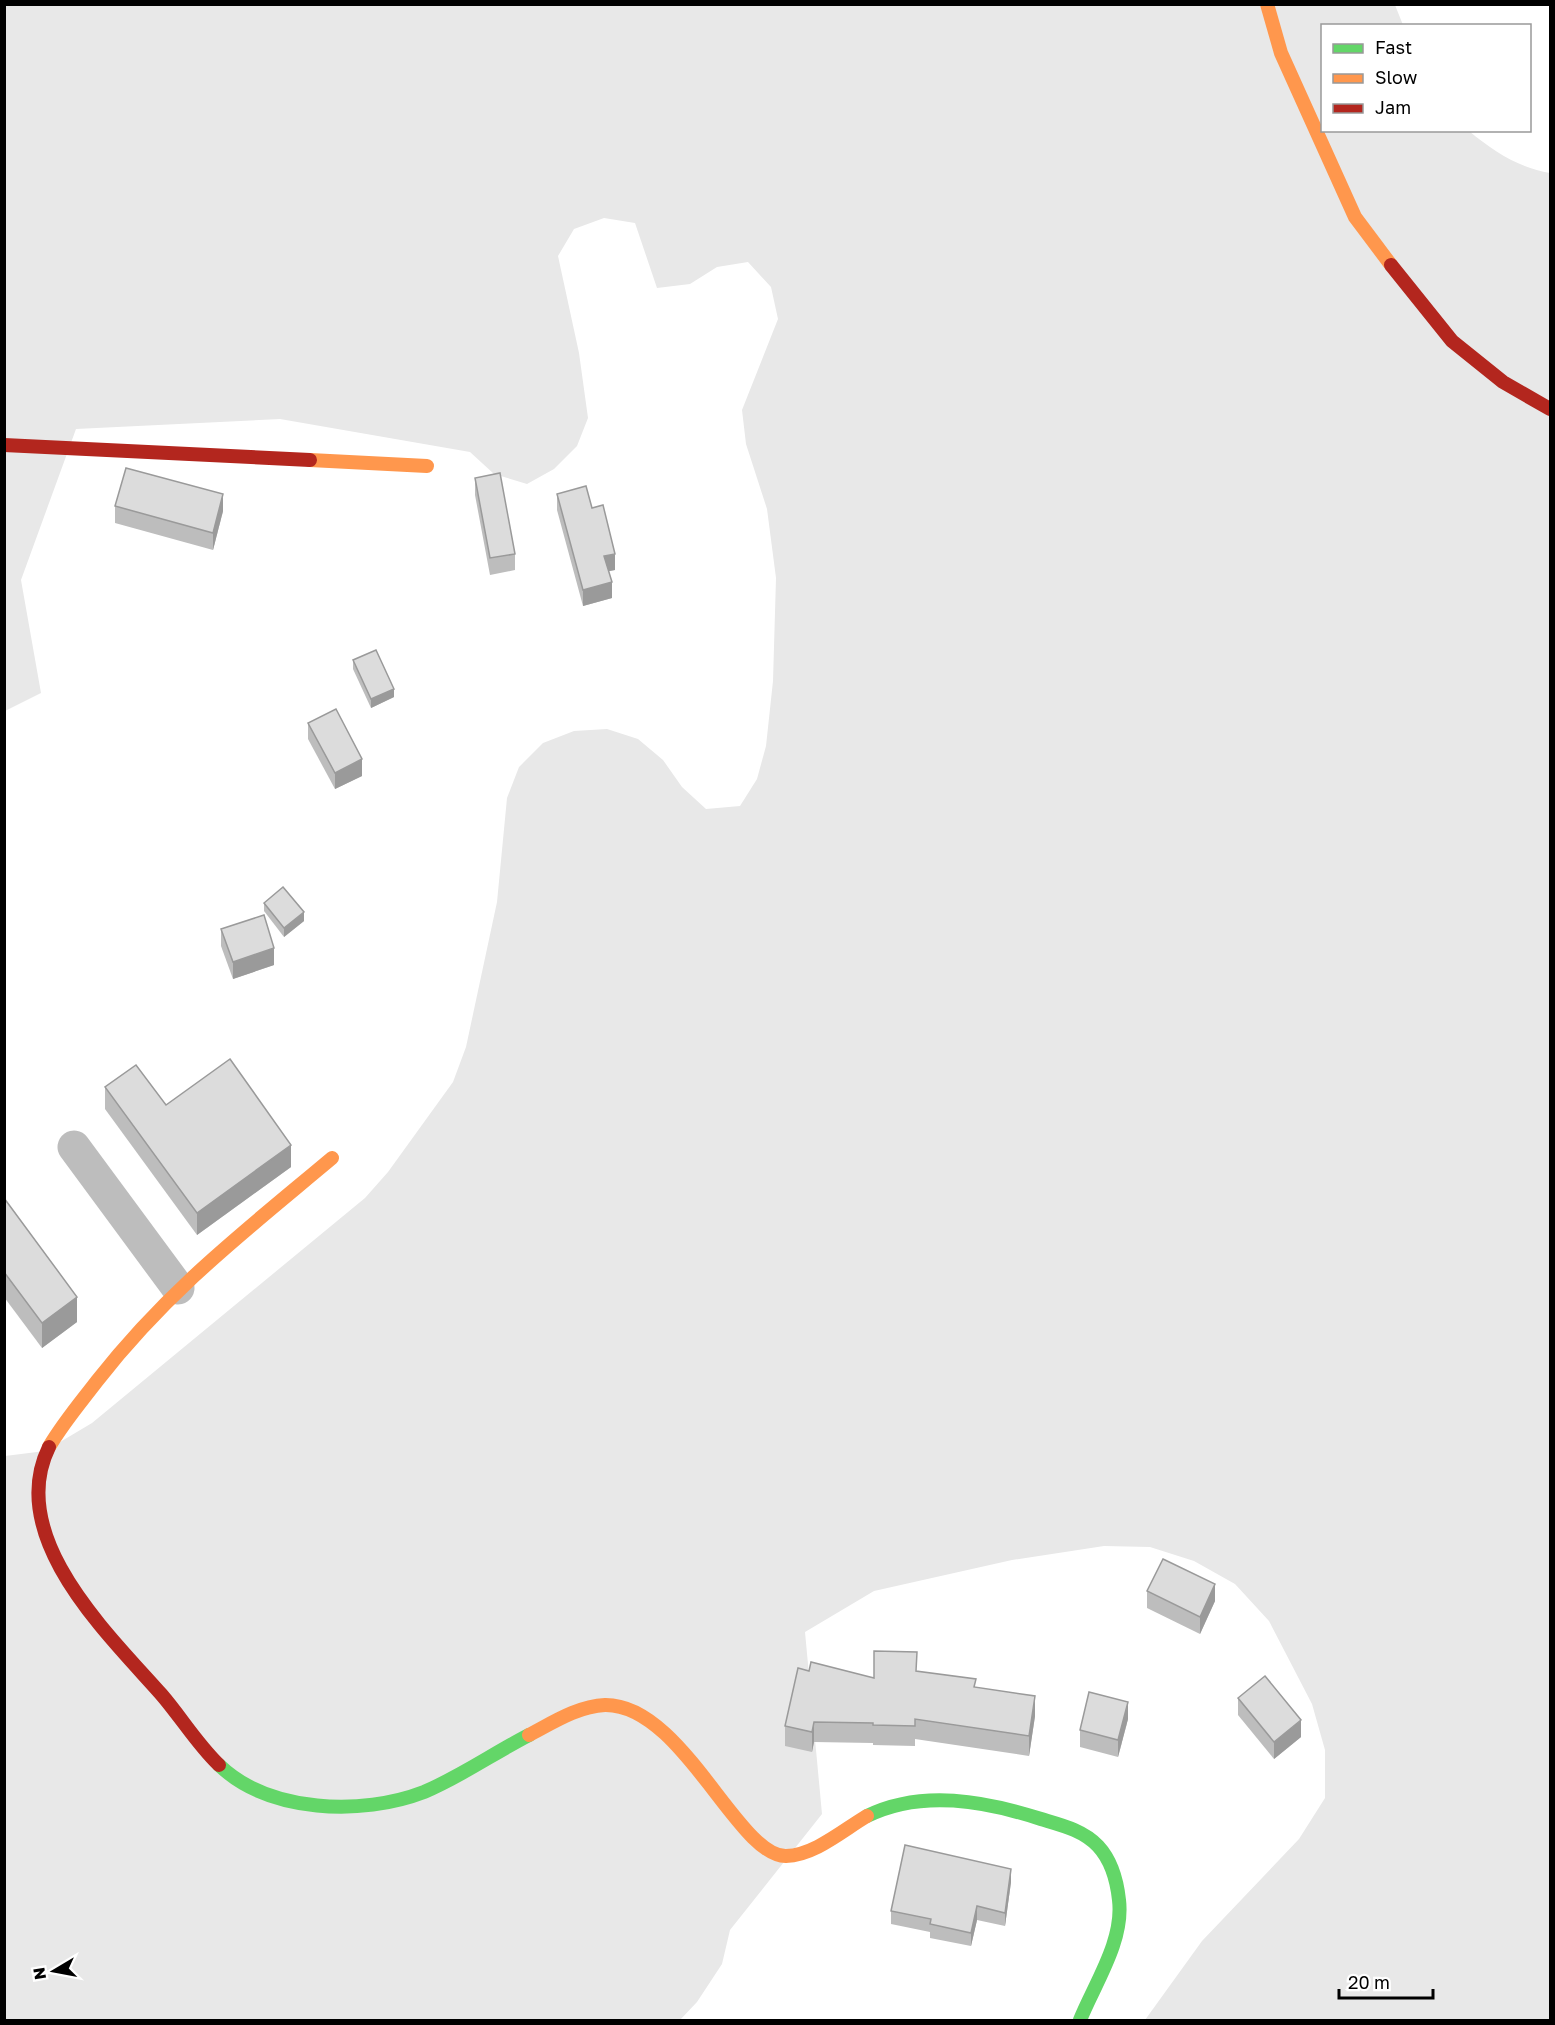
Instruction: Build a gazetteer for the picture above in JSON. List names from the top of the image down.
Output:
{
  "legend": ["Fast", "Slow", "Jam"],
  "scale_bar": "20 m",
  "north": "left"
}
